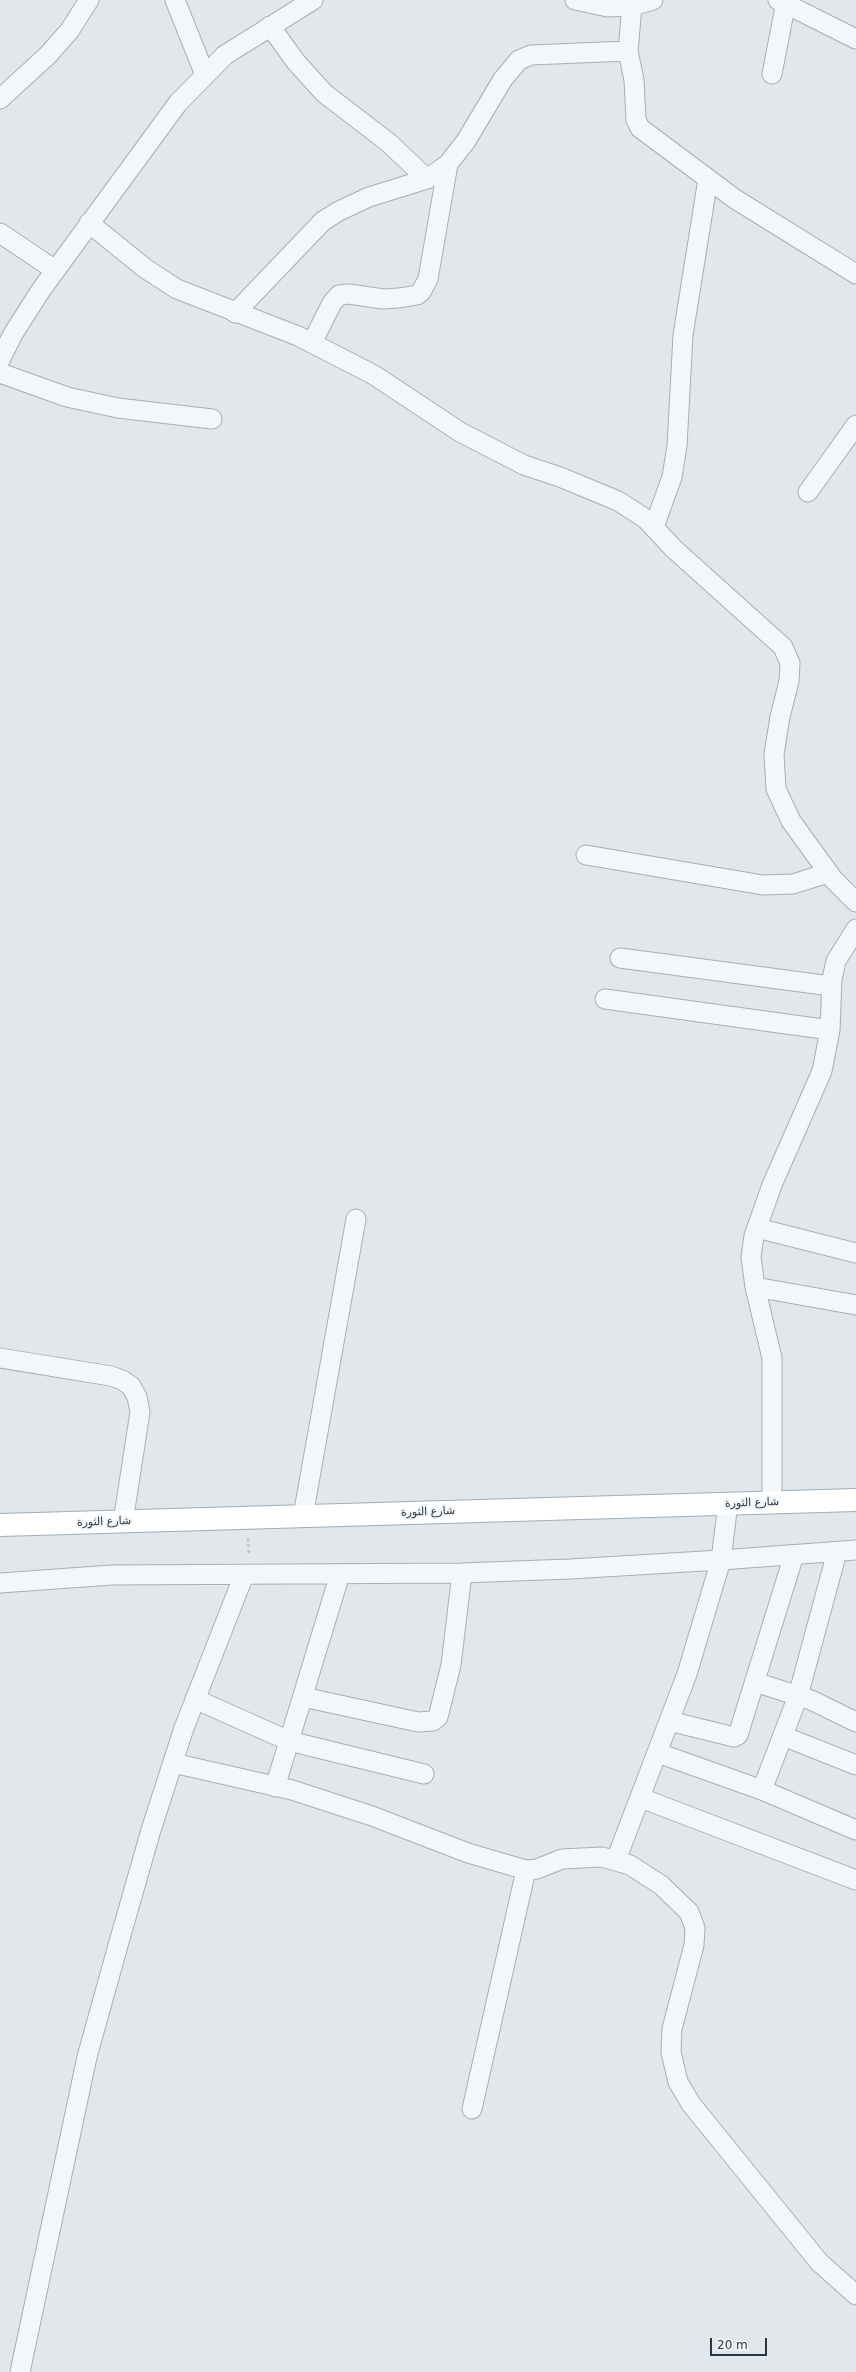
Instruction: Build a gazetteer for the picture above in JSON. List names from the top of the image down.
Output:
{
  "streets": {
    "main road": ["شارع الثورة"]
  },
  "scale_bar": "20 m"
}
